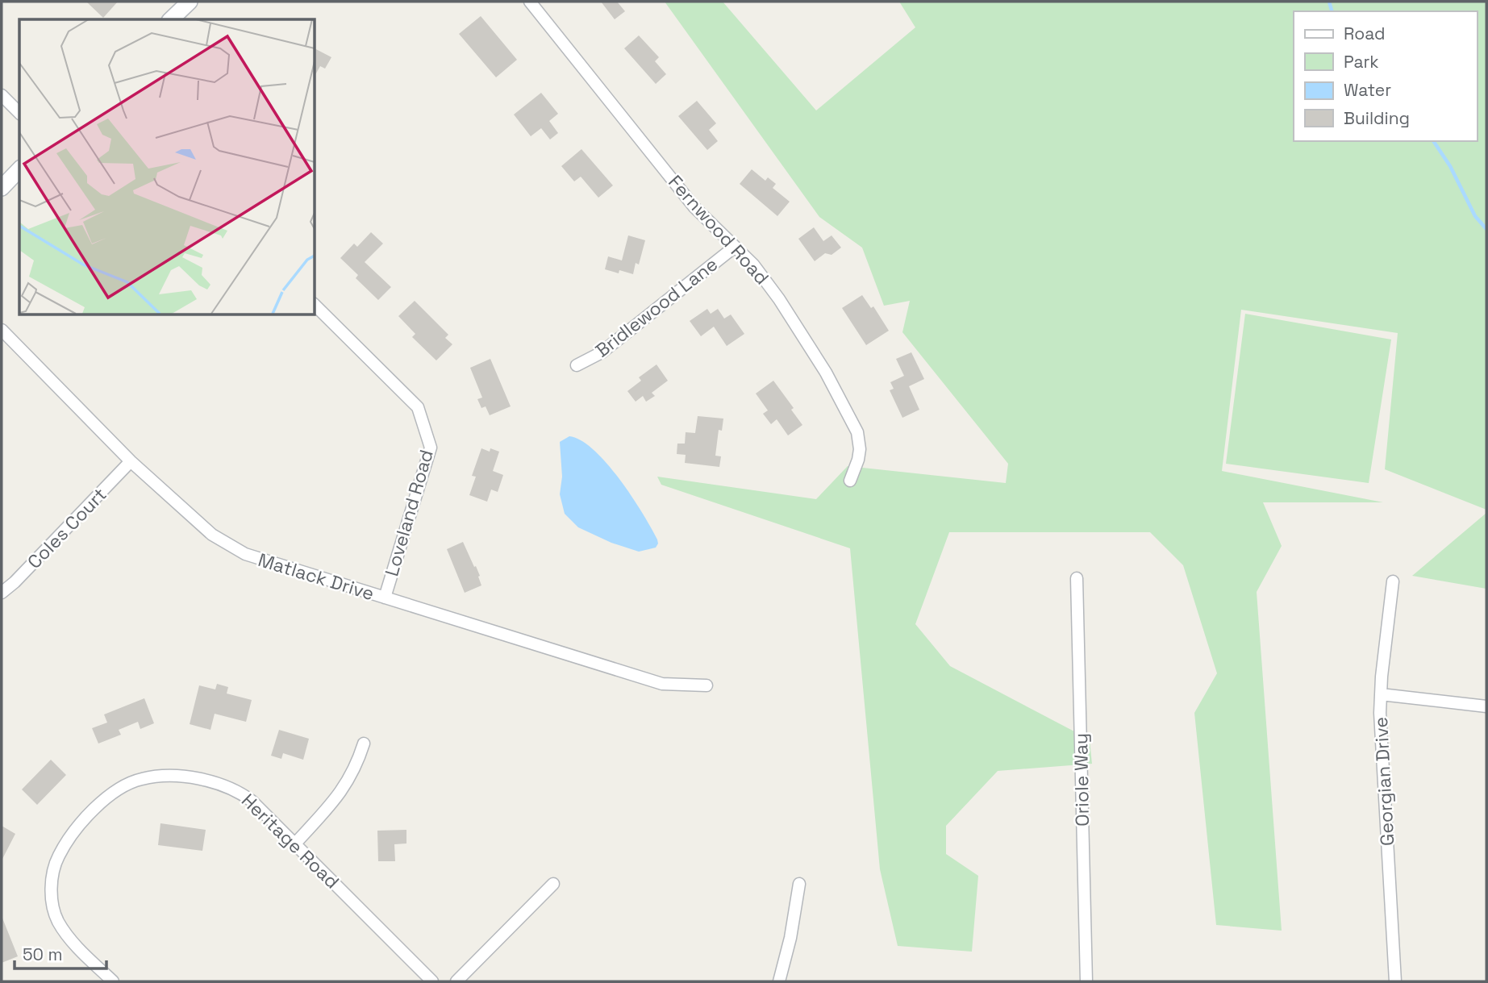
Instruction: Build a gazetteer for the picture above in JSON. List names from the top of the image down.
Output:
{
  "streets": {
    "street": [
      "Fernwood Road",
      "Bridlewood Lane",
      "Loveland Road",
      "Coles Court",
      "Matlack Drive",
      "Oriole Way",
      "Georgian Drive",
      "Heritage Road"
    ]
  },
  "crossings": [
    ["Fernwood Road", "Bridlewood Lane"],
    ["Loveland Road", "Matlack Drive"],
    ["Coles Court", "Matlack Drive"]
  ],
  "legend": [
    "Road",
    "Park",
    "Water",
    "Building"
  ],
  "scale_bar": "50 m"
}
